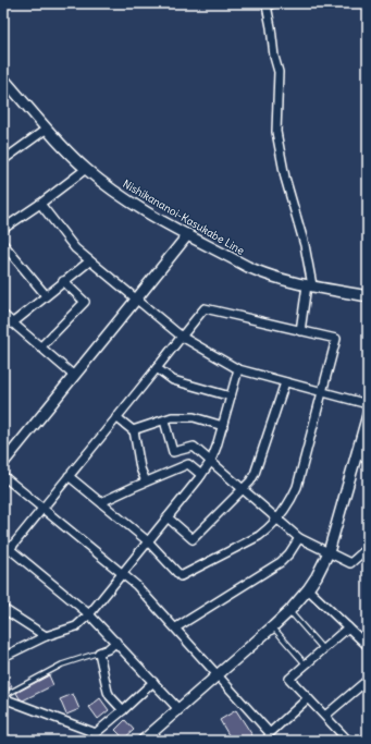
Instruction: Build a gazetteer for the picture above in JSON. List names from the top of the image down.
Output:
{
  "streets": {
    "street": ["Nishikananoi-Kasukabe Line"]
  }
}
